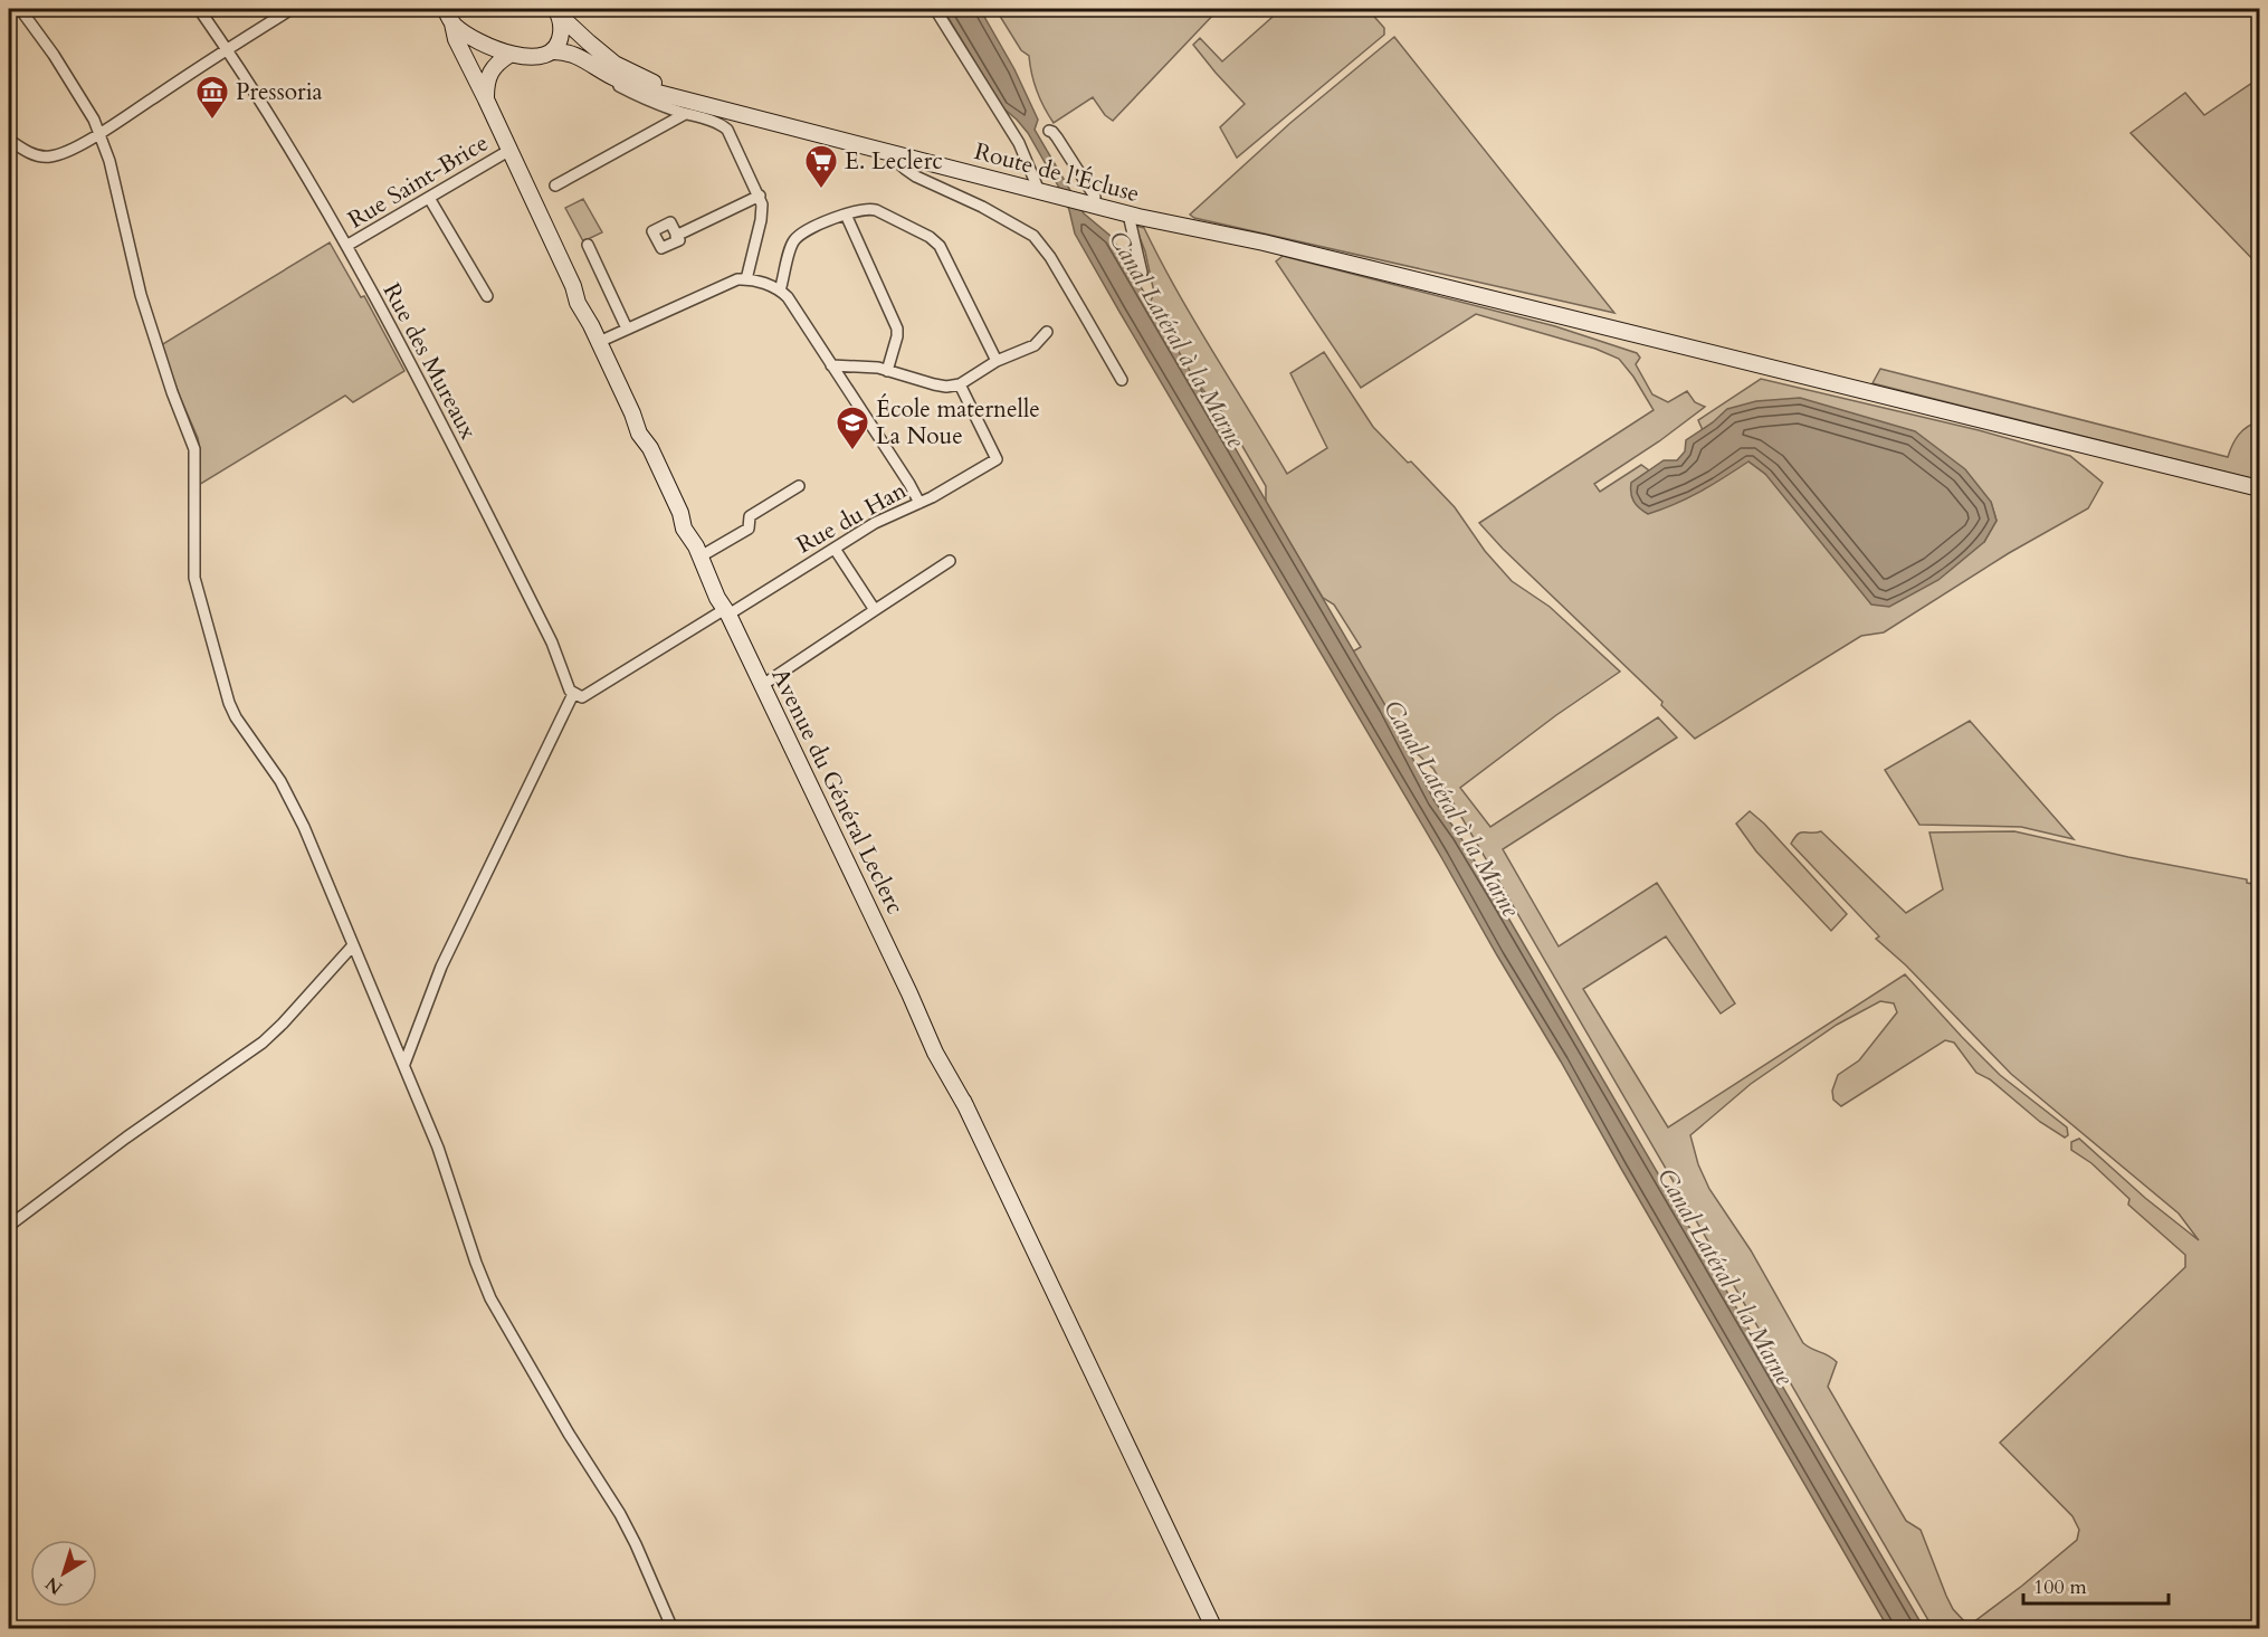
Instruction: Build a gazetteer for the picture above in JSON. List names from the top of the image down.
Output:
{
  "streets": {
    "main road": ["Route de l'Écluse", "Avenue du Général Leclerc"],
    "street": ["Rue Saint-Brice", "Rue des Mureaux", "Rue du Han"]
  },
  "crossings": [
    ["Rue Saint-Brice", "Rue des Mureaux"],
    ["Rue Saint-Brice", "Avenue du Général Leclerc"],
    ["Rue des Mureaux", "Rue du Han"],
    ["Rue du Han", "Avenue du Général Leclerc"]
  ],
  "water": ["Canal Latéral à la Marne"],
  "places": {
    "museum": ["Pressoria"],
    "supermarket": ["E. Leclerc"],
    "school or university": ["École maternelle La Noue"]
  },
  "scale_bar": "100 m",
  "north": "bottom left"
}
